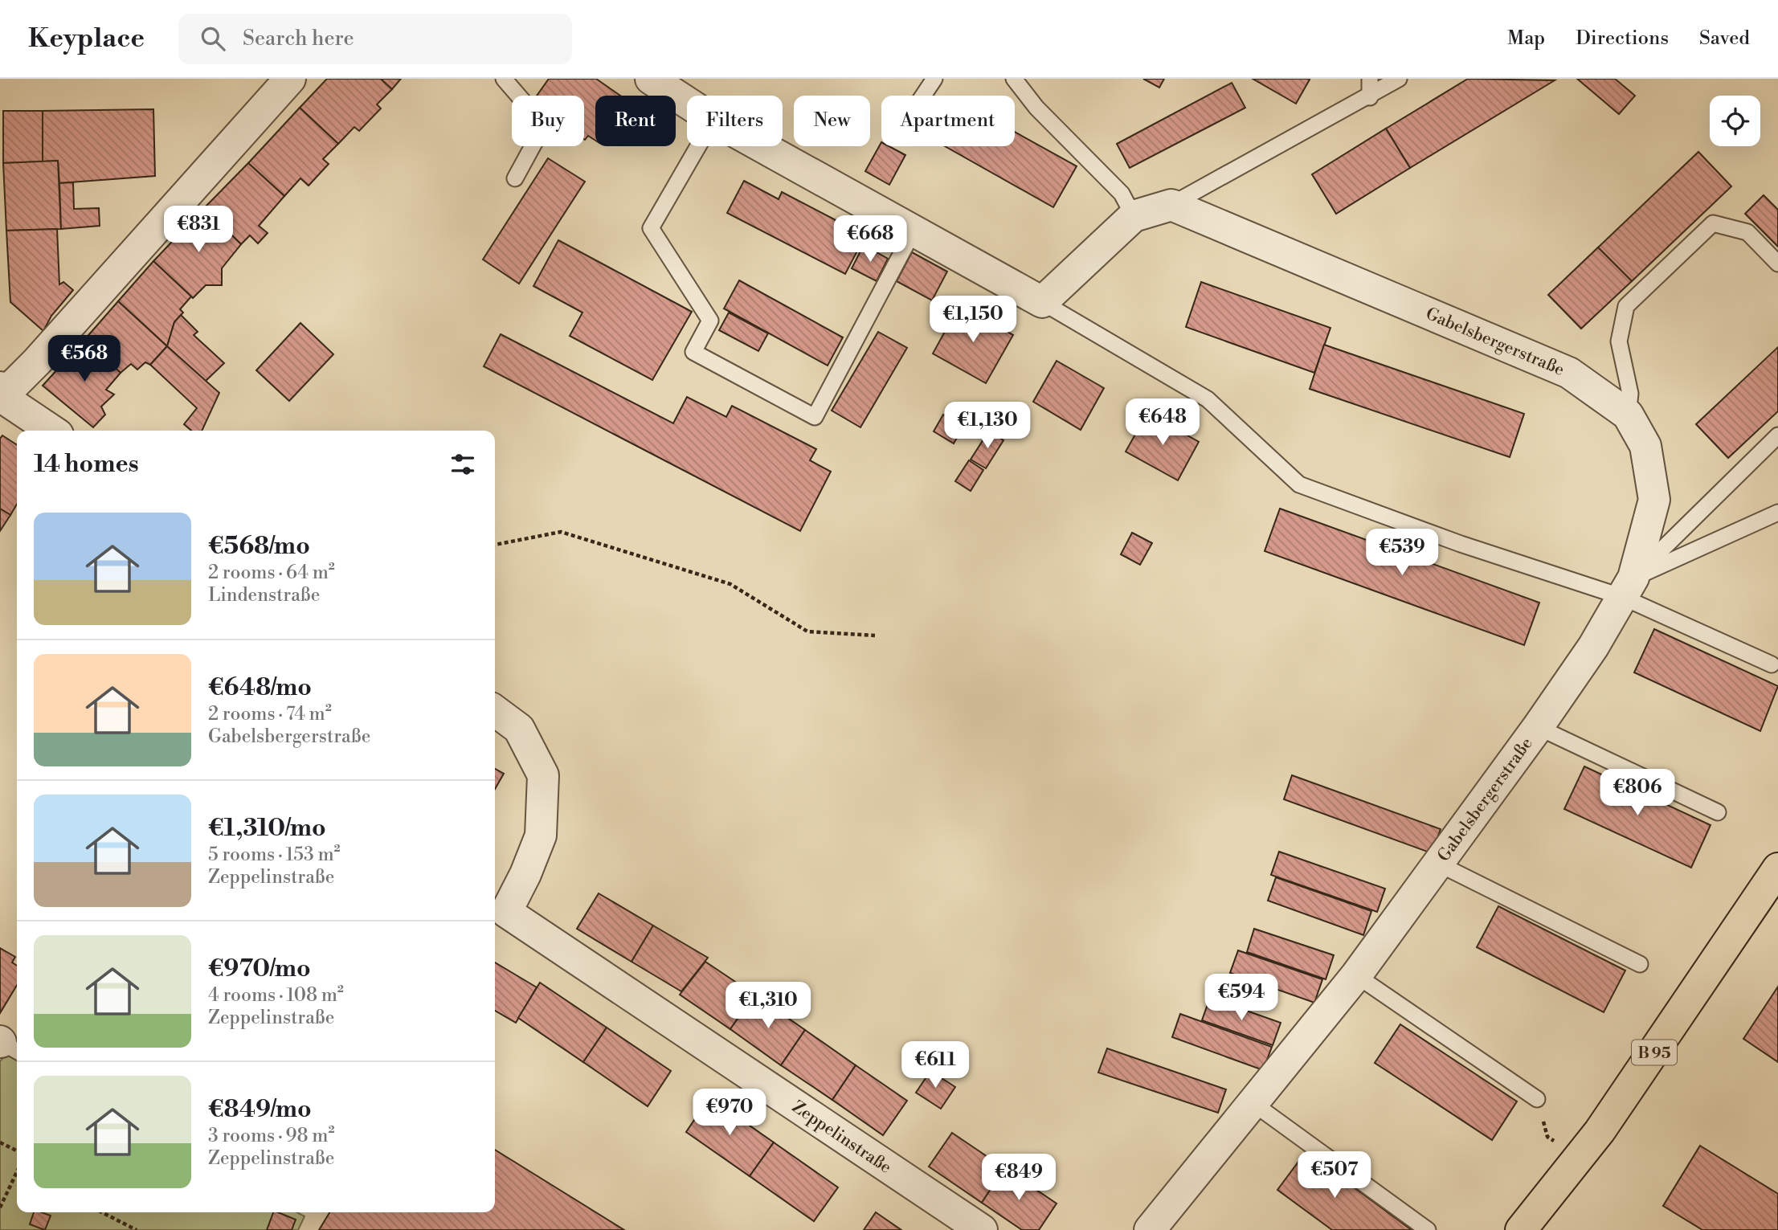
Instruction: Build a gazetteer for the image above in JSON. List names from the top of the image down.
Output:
{
  "streets": {
    "main road": ["B 95"],
    "street": ["Gabelsbergerstraße", "Zeppelinstraße"]
  },
  "page": {
    "header": "Keyplace",
    "search": "Search here",
    "nav": ["Map", "Directions", "Saved"],
    "chip": [
      "Buy",
      "Rent",
      "Filters",
      "New",
      "Apartment"
    ],
    "price": [
      "€831",
      "€668",
      "€1,150",
      "€568",
      "€648",
      "€1,130",
      "€539",
      "€806",
      "€594",
      "€1,310",
      "€611",
      "€970",
      "€507",
      "€849"
    ],
    "heading": "14 homes",
    "list": [
      {
        "name": "€568/mo",
        "note": "2 rooms · 64 m² · Lindenstraße"
      },
      {
        "name": "€648/mo",
        "note": "2 rooms · 74 m² · Gabelsbergerstraße"
      },
      {
        "name": "€1,310/mo",
        "note": "5 rooms · 153 m² · Zeppelinstraße"
      },
      {
        "name": "€970/mo",
        "note": "4 rooms · 108 m² · Zeppelinstraße"
      },
      {
        "name": "€849/mo",
        "note": "3 rooms · 98 m² · Zeppelinstraße"
      }
    ]
  }
}
